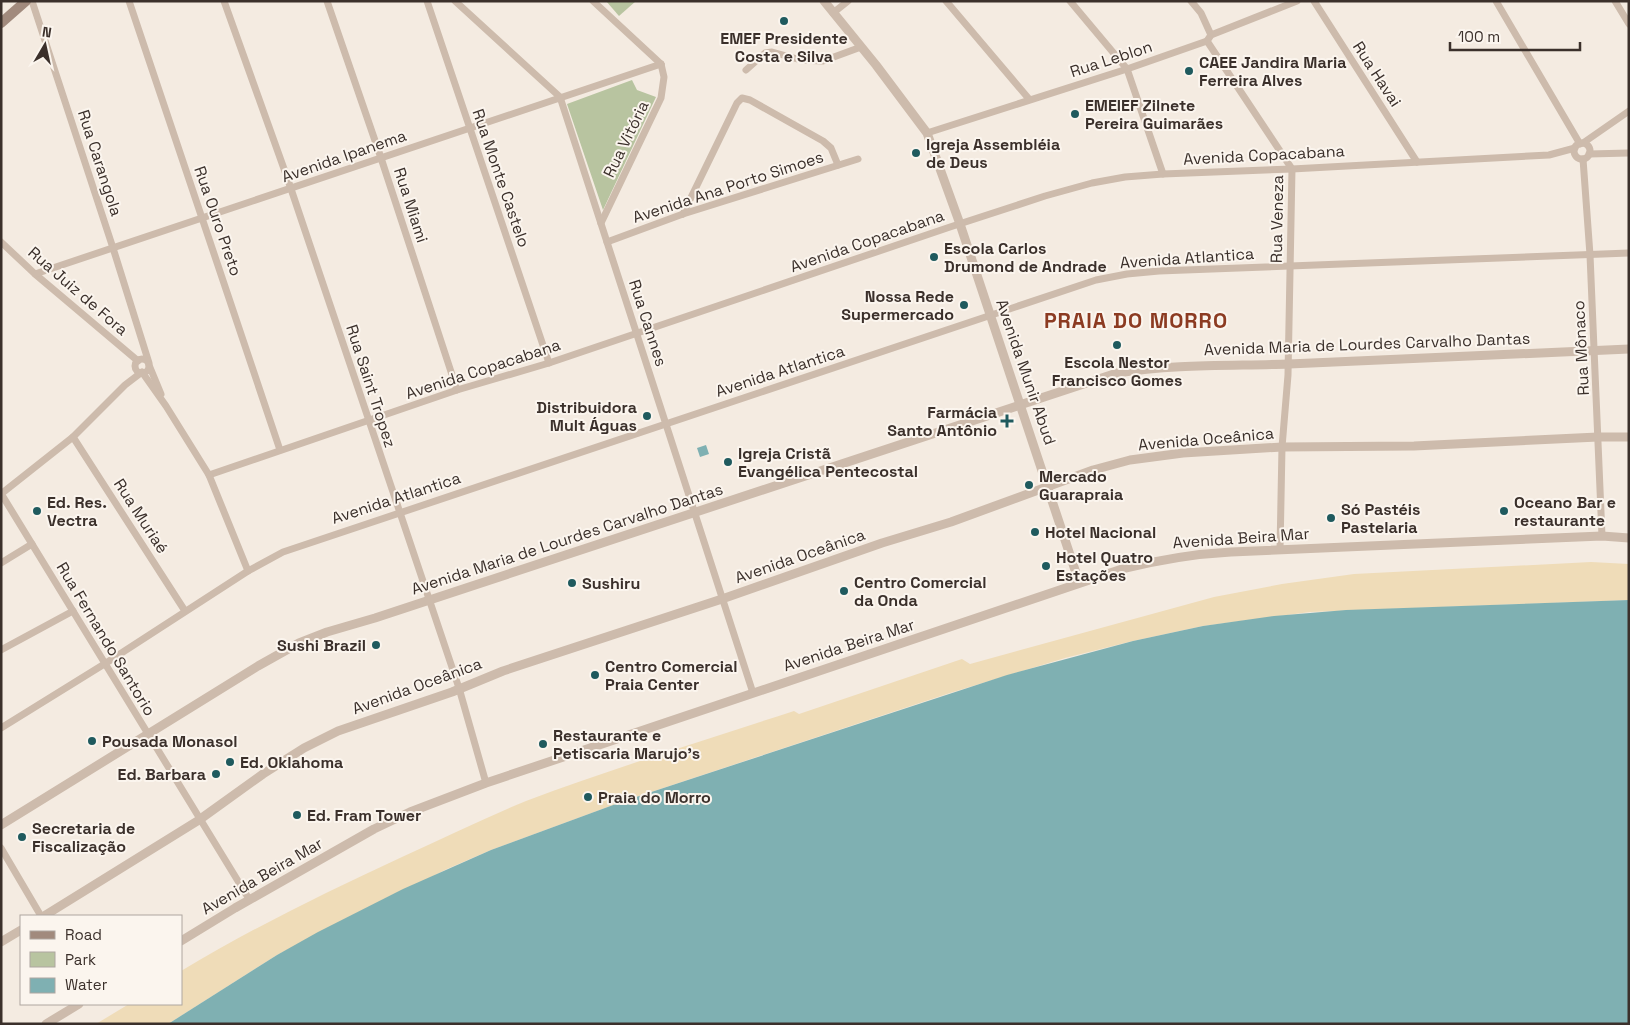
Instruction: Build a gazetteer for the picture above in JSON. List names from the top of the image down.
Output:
{
  "streets": {
    "street": [
      "Rua Leblon",
      "Rua Havai",
      "Rua Vitória",
      "Avenida Copacabana",
      "Avenida Ipanema",
      "Rua Carangola",
      "Rua Monte Castelo",
      "Avenida Ana Porto Simoes",
      "Rua Miami",
      "Rua Veneza",
      "Rua Ouro Preto",
      "Avenida Atlantica",
      "Rua Juiz de Fora",
      "Rua Cannes",
      "Avenida Maria de Lourdes Carvalho Dantas",
      "Rua Mônaco",
      "Avenida Munir Abud",
      "Rua Saint Tropez",
      "Avenida Oceânica",
      "Rua Muriaé",
      "Avenida Beira Mar",
      "Rua Fernando Santorio"
    ]
  },
  "crossings": [
    ["Rua Leblon", "Rua Veneza"],
    ["Rua Leblon", "Avenida Munir Abud"],
    ["Rua Havai", "Avenida Copacabana"],
    ["Rua Vitória", "Avenida Ipanema"],
    ["Rua Vitória", "Rua Cannes"],
    ["Avenida Copacabana", "Rua Carangola"],
    ["Avenida Copacabana", "Rua Monte Castelo"],
    ["Avenida Copacabana", "Rua Miami"],
    ["Avenida Copacabana", "Rua Veneza"],
    ["Avenida Copacabana", "Rua Ouro Preto"],
    ["Avenida Copacabana", "Rua Cannes"],
    ["Avenida Copacabana", "Rua Mônaco"],
    ["Avenida Copacabana", "Avenida Munir Abud"],
    ["Avenida Copacabana", "Rua Saint Tropez"],
    ["Avenida Ipanema", "Rua Carangola"],
    ["Avenida Ipanema", "Rua Monte Castelo"],
    ["Avenida Ipanema", "Rua Miami"],
    ["Avenida Ipanema", "Rua Ouro Preto"],
    ["Avenida Ipanema", "Rua Juiz de Fora"],
    ["Avenida Ipanema", "Rua Cannes"],
    ["Avenida Ipanema", "Rua Saint Tropez"],
    ["Rua Carangola", "Avenida Atlantica"],
    ["Rua Carangola", "Rua Juiz de Fora"],
    ["Avenida Ana Porto Simoes", "Rua Cannes"],
    ["Rua Veneza", "Avenida Atlantica"],
    ["Rua Veneza", "Avenida Maria de Lourdes Carvalho Dantas"],
    ["Rua Veneza", "Avenida Oceânica"],
    ["Rua Veneza", "Avenida Beira Mar"],
    ["Avenida Atlantica", "Rua Cannes"],
    ["Avenida Atlantica", "Rua Mônaco"],
    ["Avenida Atlantica", "Avenida Munir Abud"],
    ["Avenida Atlantica", "Rua Saint Tropez"],
    ["Avenida Atlantica", "Rua Muriaé"],
    ["Avenida Atlantica", "Rua Fernando Santorio"],
    ["Rua Cannes", "Avenida Maria de Lourdes Carvalho Dantas"],
    ["Rua Cannes", "Avenida Oceânica"],
    ["Rua Cannes", "Avenida Beira Mar"],
    ["Avenida Maria de Lourdes Carvalho Dantas", "Rua Mônaco"],
    ["Avenida Maria de Lourdes Carvalho Dantas", "Avenida Munir Abud"],
    ["Avenida Maria de Lourdes Carvalho Dantas", "Rua Saint Tropez"],
    ["Avenida Maria de Lourdes Carvalho Dantas", "Rua Fernando Santorio"],
    ["Rua Mônaco", "Avenida Oceânica"],
    ["Rua Mônaco", "Avenida Beira Mar"],
    ["Avenida Munir Abud", "Avenida Oceânica"],
    ["Avenida Munir Abud", "Avenida Beira Mar"],
    ["Rua Saint Tropez", "Avenida Oceânica"],
    ["Rua Saint Tropez", "Avenida Beira Mar"],
    ["Avenida Oceânica", "Rua Fernando Santorio"],
    ["Avenida Beira Mar", "Rua Fernando Santorio"]
  ],
  "districts": ["PRAIA DO MORRO"],
  "places": {
    "other": [
      "EMEF Presidente Costa e Silva",
      "CAEE Jandira Maria Ferreira Alves",
      "EMEIEF Zilnete Pereira Guimarães",
      "Igreja Assembléia de Deus",
      "Escola Carlos Drumond de Andrade",
      "Nossa Rede Supermercado",
      "Escola Nestor Francisco Gomes",
      "Distribuidora Mult Águas",
      "Igreja Cristã Evangélica Pentecostal",
      "Mercado Guarapraia",
      "Ed. Res. Vectra",
      "Oceano Bar e restaurante",
      "Só Pastéis Pastelaria",
      "Hotel Nacional",
      "Hotel Quatro Estações",
      "Sushiru",
      "Centro Comercial da Onda",
      "Sushi Brazil",
      "Centro Comercial Praia Center",
      "Pousada Monasol",
      "Restaurante e Petiscaria Marujo's",
      "Ed. Oklahoma",
      "Ed. Barbara",
      "Praia do Morro",
      "Ed. Fram Tower",
      "Secretaria de Fiscalização"
    ],
    "health": ["Farmácia Santo Antônio"]
  },
  "legend": ["Road", "Park", "Water"],
  "scale_bar": "100 m",
  "north": "top"
}
